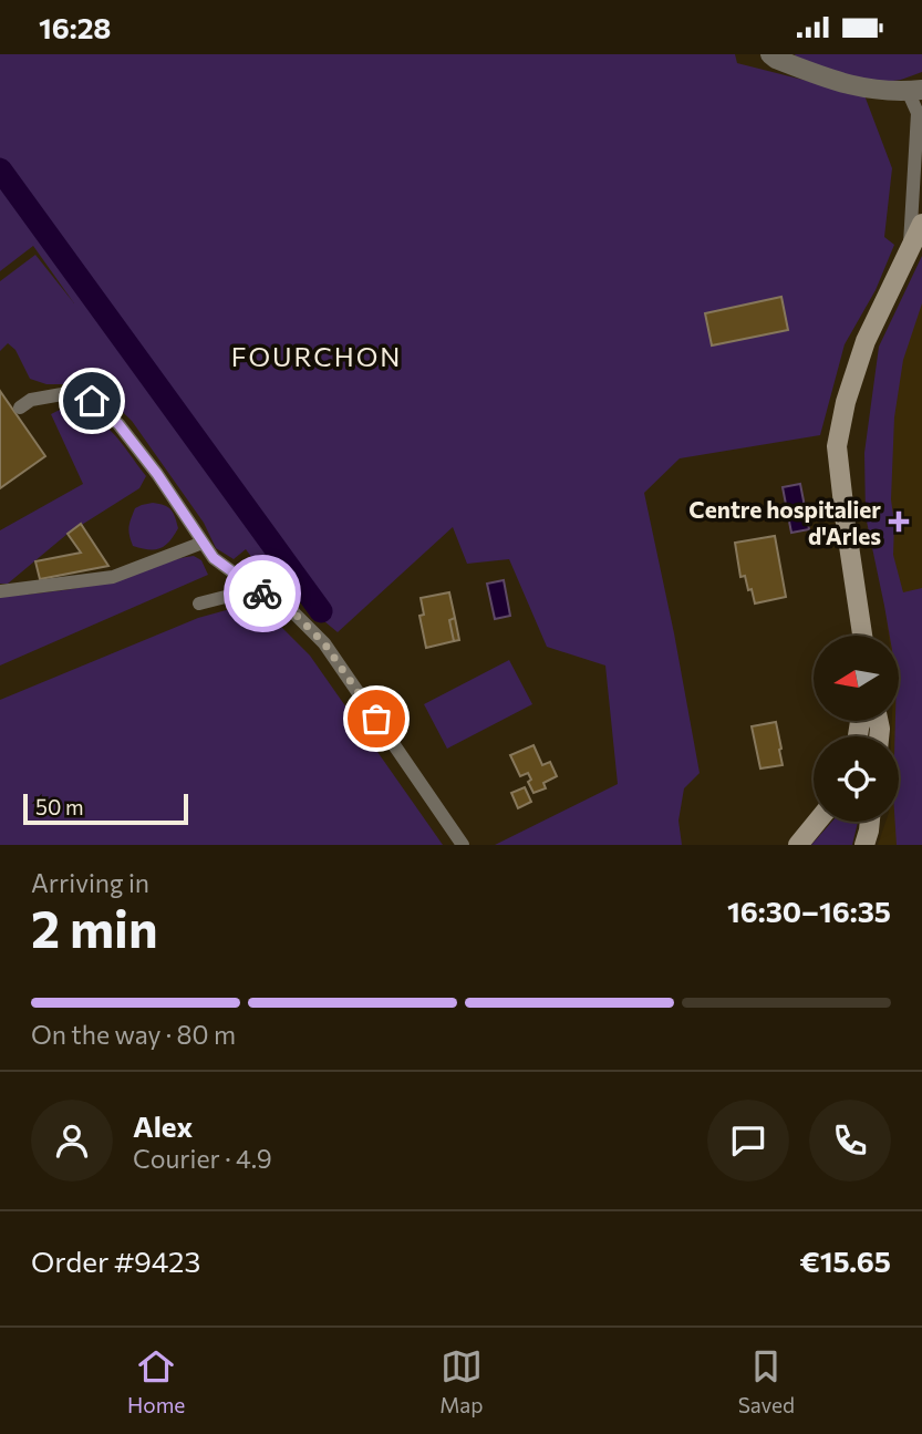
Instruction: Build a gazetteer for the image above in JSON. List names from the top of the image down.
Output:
{
  "districts": ["FOURCHON"],
  "places": {
    "health": ["Centre hospitalier d'Arles"]
  },
  "scale_bar": "50 m",
  "north": "left",
  "page": {
    "status": "16:28",
    "scale": "50 m",
    "heading": ["2 min", "Arriving in", "16:30–16:35"],
    "panel": [
      "Alex",
      "Courier · 4.9",
      "Order #9423",
      "€15.65"
    ],
    "bar": "On the way · 80 m",
    "tabs": ["Home", "Map", "Saved"]
  }
}
